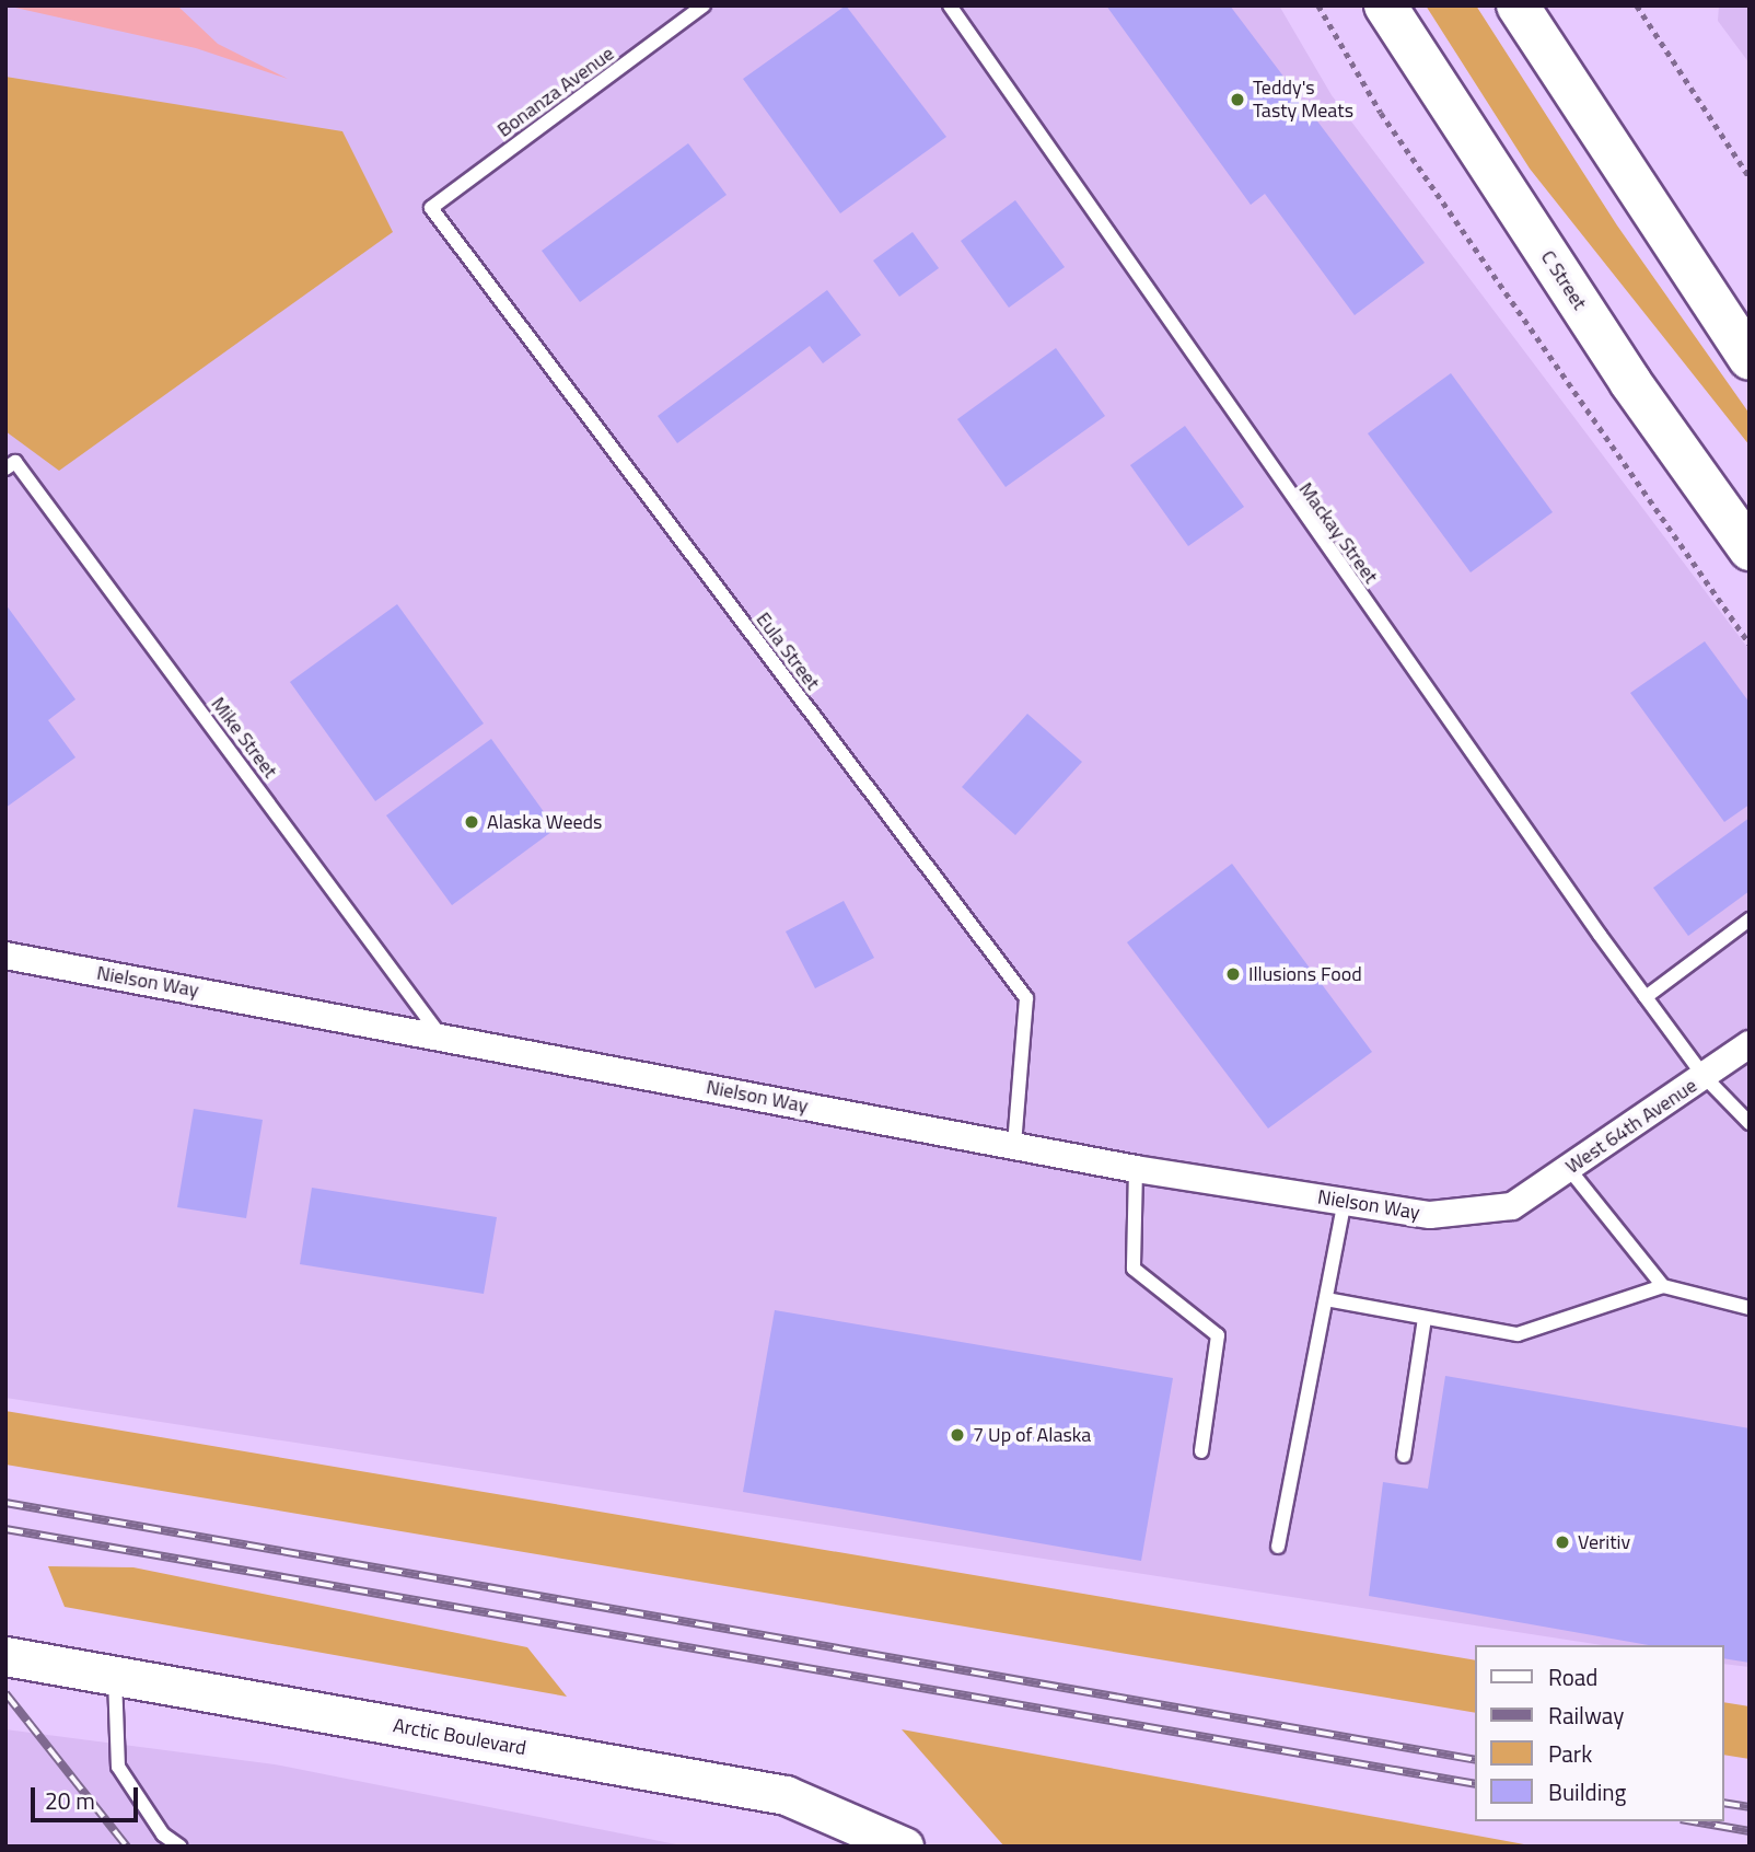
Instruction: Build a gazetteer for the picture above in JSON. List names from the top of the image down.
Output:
{
  "streets": {
    "main road": ["C Street", "Arctic Boulevard"],
    "street": ["Nielson Way", "West 64th Avenue"],
    "lane": [
      "Bonanza Avenue",
      "Mackay Street",
      "Eula Street",
      "Mike Street"
    ]
  },
  "crossings": [
    ["Bonanza Avenue", "Eula Street"],
    ["Mackay Street", "West 64th Avenue"],
    ["Eula Street", "Nielson Way"],
    ["Mike Street", "Nielson Way"],
    ["Nielson Way", "West 64th Avenue"]
  ],
  "places": [
    "Teddy's Tasty Meats",
    "Alaska Weeds",
    "Illusions Food",
    "7 Up of Alaska",
    "Veritiv"
  ],
  "legend": [
    "Road",
    "Railway",
    "Park",
    "Building"
  ],
  "scale_bar": "20 m"
}
